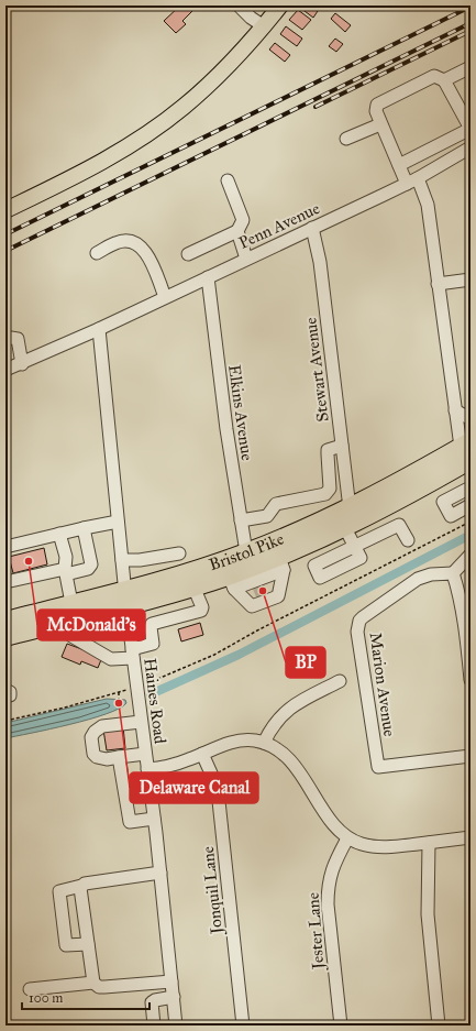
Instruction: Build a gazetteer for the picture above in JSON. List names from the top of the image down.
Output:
{
  "streets": {
    "highway": ["Bristol Pike"],
    "street": [
      "Penn Avenue",
      "Stewart Avenue",
      "Elkins Avenue",
      "Marion Avenue",
      "Haines Road",
      "Jonquil Lane",
      "Jester Lane"
    ]
  },
  "crossings": [
    ["Penn Avenue", "Stewart Avenue"],
    ["Penn Avenue", "Elkins Avenue"],
    ["Penn Avenue", "Haines Road"],
    ["Stewart Avenue", "Bristol Pike"],
    ["Elkins Avenue", "Bristol Pike"],
    ["Bristol Pike", "Haines Road"]
  ],
  "places": ["McDonald's", "BP", "Delaware Canal"],
  "scale_bar": "100 m"
}
